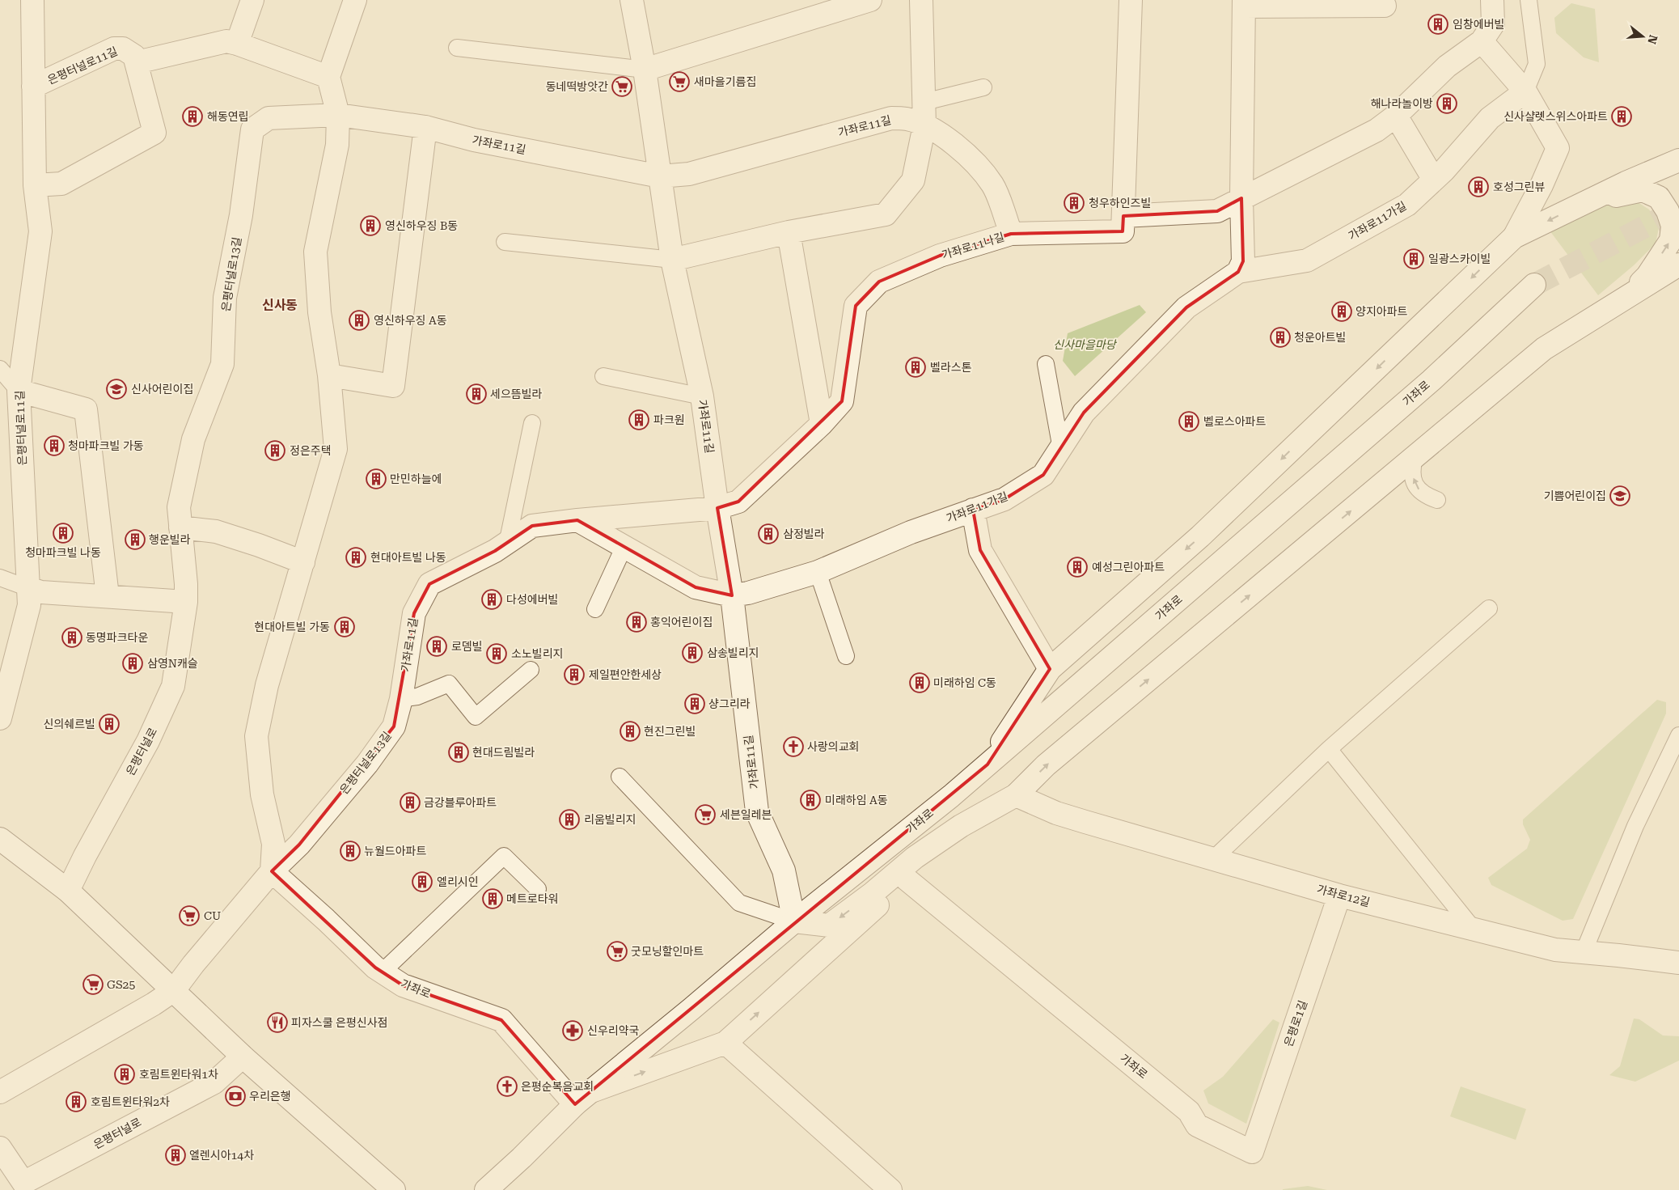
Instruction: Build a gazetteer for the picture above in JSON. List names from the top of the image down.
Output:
{
  "streets": {
    "street": [
      "은평터널로11길",
      "가좌로11길",
      "가좌로11가길",
      "가좌로11나길",
      "은평터널로13길",
      "가좌로",
      "은평터널로",
      "가좌로12길",
      "은평로1길"
    ]
  },
  "crossings": [
    ["가좌로11길", "가좌로11가길"],
    ["가좌로11길", "가좌로11나길"],
    ["가좌로11길", "은평터널로13길"],
    ["가좌로11길", "가좌로"],
    ["은평터널로13길", "가좌로"],
    ["은평터널로13길", "은평터널로"],
    ["가좌로", "은평로1길"],
    ["가좌로12길", "은평로1길"]
  ],
  "districts": ["신사동"],
  "parks": ["신사마을마당"],
  "places": {
    "building": [
      "임창에버빌",
      "해나라놀이방",
      "해동연립",
      "신사샬렛스위스아파트",
      "호성그린뷰",
      "청우하인즈빌",
      "영신하우징 B동",
      "일광스카이빌",
      "양지아파트",
      "영신하우징 A동",
      "청운아트빌",
      "벨라스톤",
      "세으뜸빌라",
      "파크원",
      "벨로스아파트",
      "청마파크빌 가동",
      "정은주택",
      "만민하늘에",
      "청마파크빌 나동",
      "삼정빌라",
      "행운빌라",
      "현대아트빌 나동",
      "예성그린아파트",
      "다성에버빌",
      "홍익어린이집",
      "현대아트빌 가동",
      "동명파크타운",
      "로뎀빌",
      "삼송빌리지",
      "소노빌리지",
      "삼영N캐슬",
      "제일편안한세상",
      "미래하임 C동",
      "샹그리라",
      "신의쉐르빌",
      "현진그린빌",
      "현대드림빌라",
      "미래하임 A동",
      "금강블루아파트",
      "리움빌리지",
      "뉴월드아파트",
      "엘리시인",
      "메트로타워",
      "호림트윈타워1차",
      "호림트윈타워2차",
      "엘렌시아14차"
    ],
    "supermarket": [
      "새마을기름집",
      "동네떡방앗간",
      "세븐일레븐",
      "CU",
      "굿모닝할인마트",
      "GS25"
    ],
    "school or university": ["신사어린이집", "기쁨어린이집"],
    "church": ["사랑의교회", "은평순복음교회"],
    "restaurant": ["피자스쿨 은평신사점"],
    "pharmacy": ["신우리약국"],
    "bank": ["우리은행"]
  },
  "north": "right"
}
